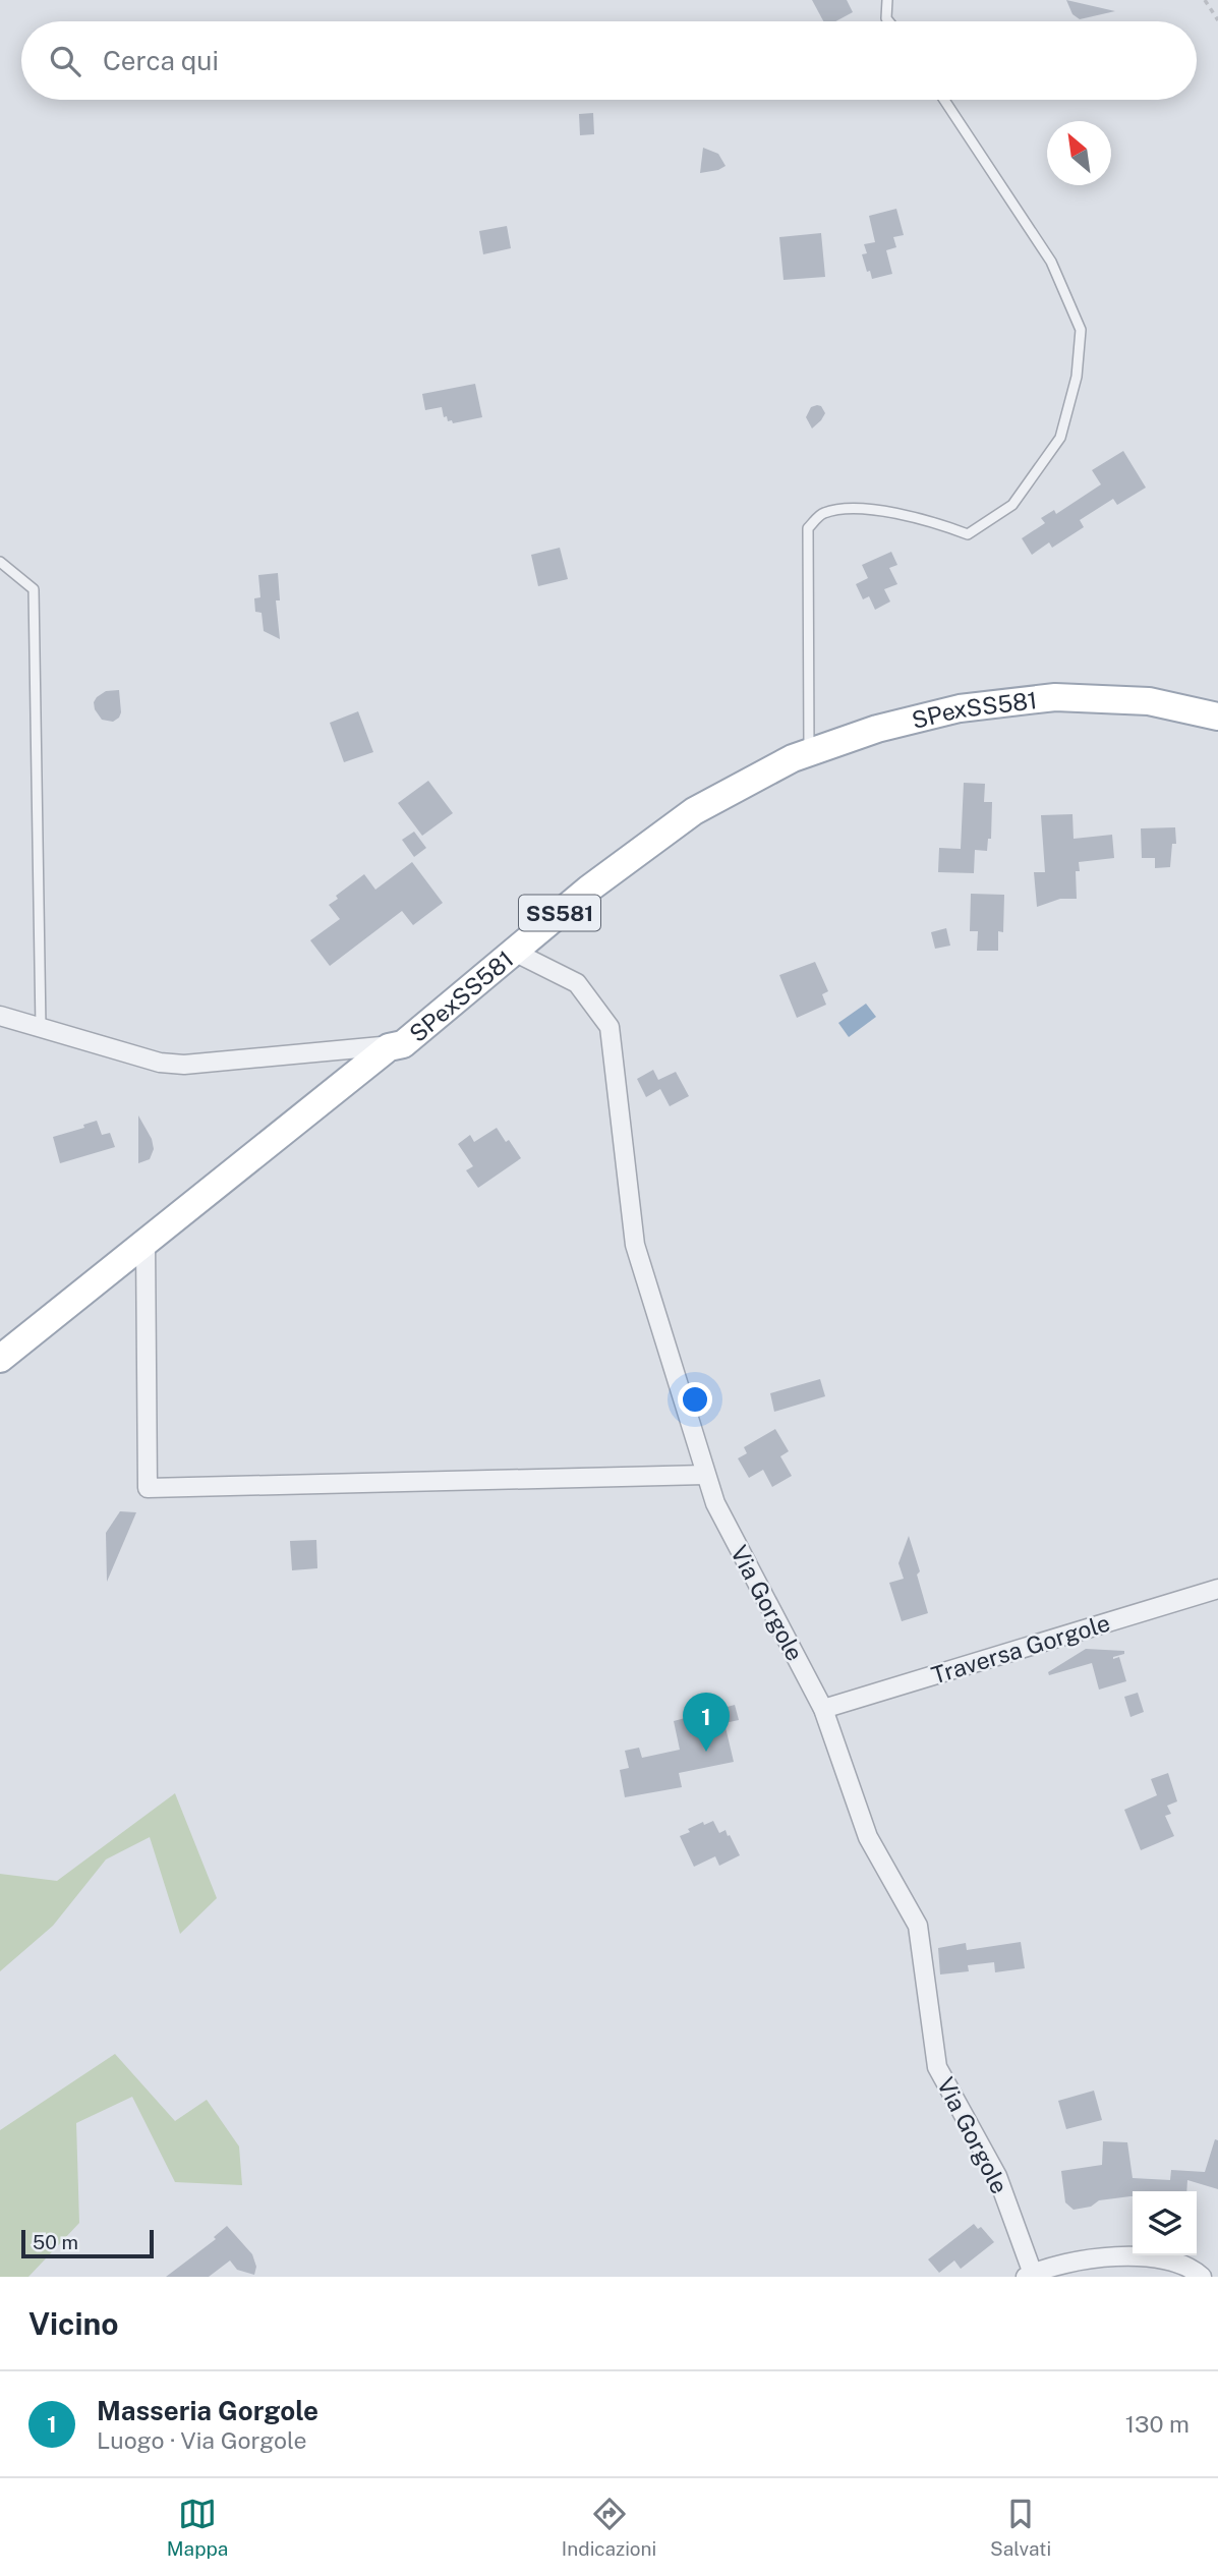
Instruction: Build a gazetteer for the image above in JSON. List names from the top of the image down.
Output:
{
  "streets": {
    "main road": ["SPexSS581", "SS581"],
    "street": ["Via Gorgole", "Traversa Gorgole"]
  },
  "crossings": [
    ["SPexSS581", "Via Gorgole"],
    ["Via Gorgole", "Traversa Gorgole"]
  ],
  "scale_bar": "50 m",
  "north": "top left",
  "page": {
    "search": "Cerca qui",
    "pins": "1",
    "scale": "50 m",
    "heading": "Vicino",
    "list": [
      {
        "mark": "1",
        "name": "Masseria Gorgole",
        "note": "Luogo · Via Gorgole",
        "value": "130 m"
      }
    ],
    "nav": ["Mappa", "Indicazioni", "Salvati"]
  }
}
